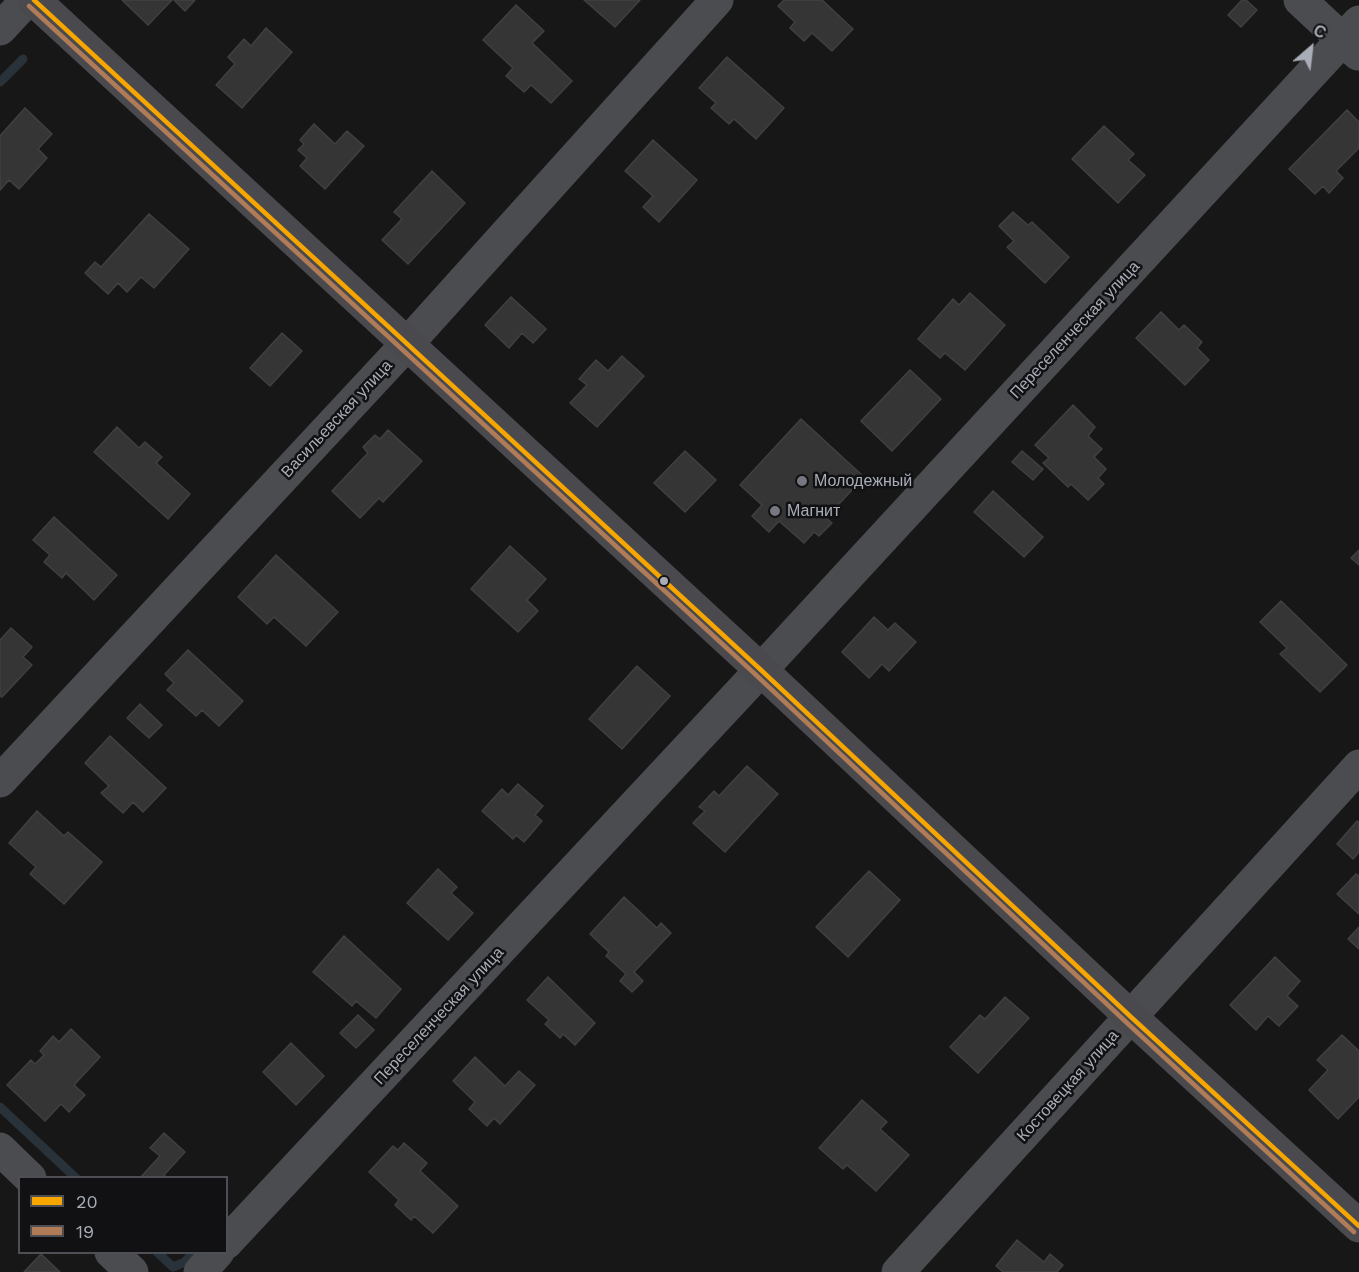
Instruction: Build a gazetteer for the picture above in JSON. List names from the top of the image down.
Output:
{
  "streets": {
    "street": ["Переселенческая улица", "Васильевская улица", "Костовецкая улица"]
  },
  "places": ["Молодежный", "Магнит"],
  "lines": ["transit line 20", "transit line 19"],
  "legend": ["20", "19"],
  "north": "top right"
}
